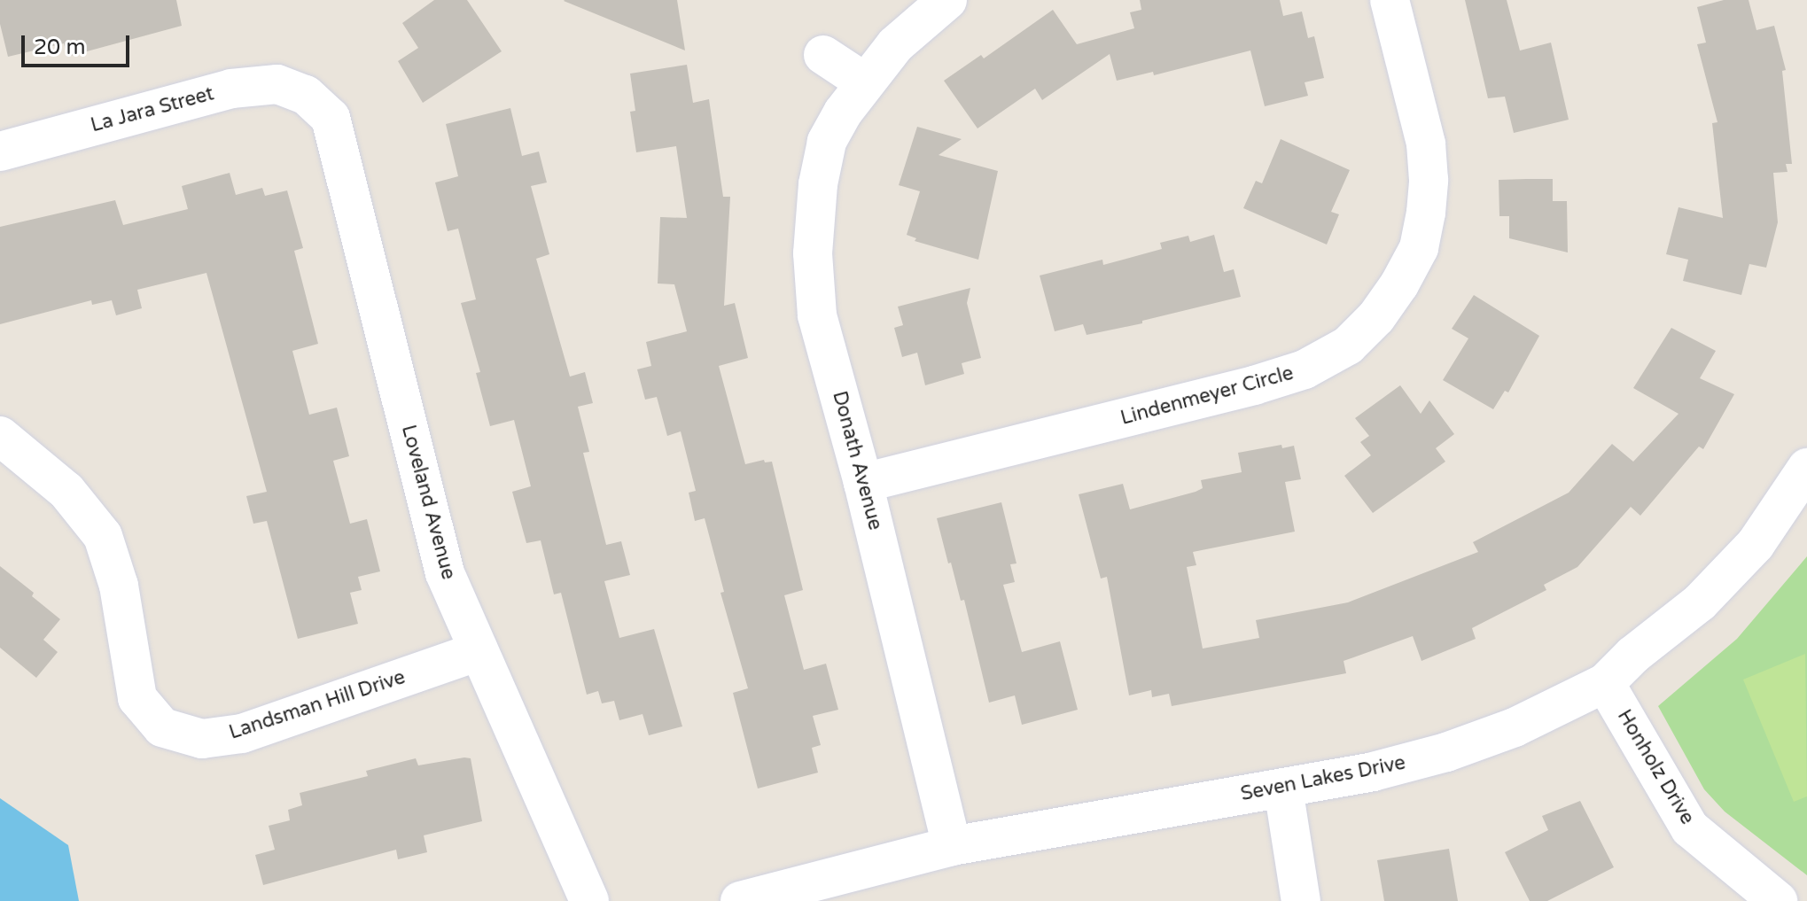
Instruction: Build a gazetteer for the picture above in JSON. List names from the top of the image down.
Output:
{
  "streets": {
    "street": [
      "La Jara Street",
      "Lindenmeyer Circle",
      "Donath Avenue",
      "Loveland Avenue",
      "Landsman Hill Drive",
      "Honholz Drive",
      "Seven Lakes Drive"
    ]
  },
  "crossings": [
    ["La Jara Street", "Loveland Avenue"],
    ["Lindenmeyer Circle", "Donath Avenue"],
    ["Donath Avenue", "Seven Lakes Drive"],
    ["Loveland Avenue", "Landsman Hill Drive"],
    ["Honholz Drive", "Seven Lakes Drive"]
  ],
  "scale_bar": "20 m"
}
